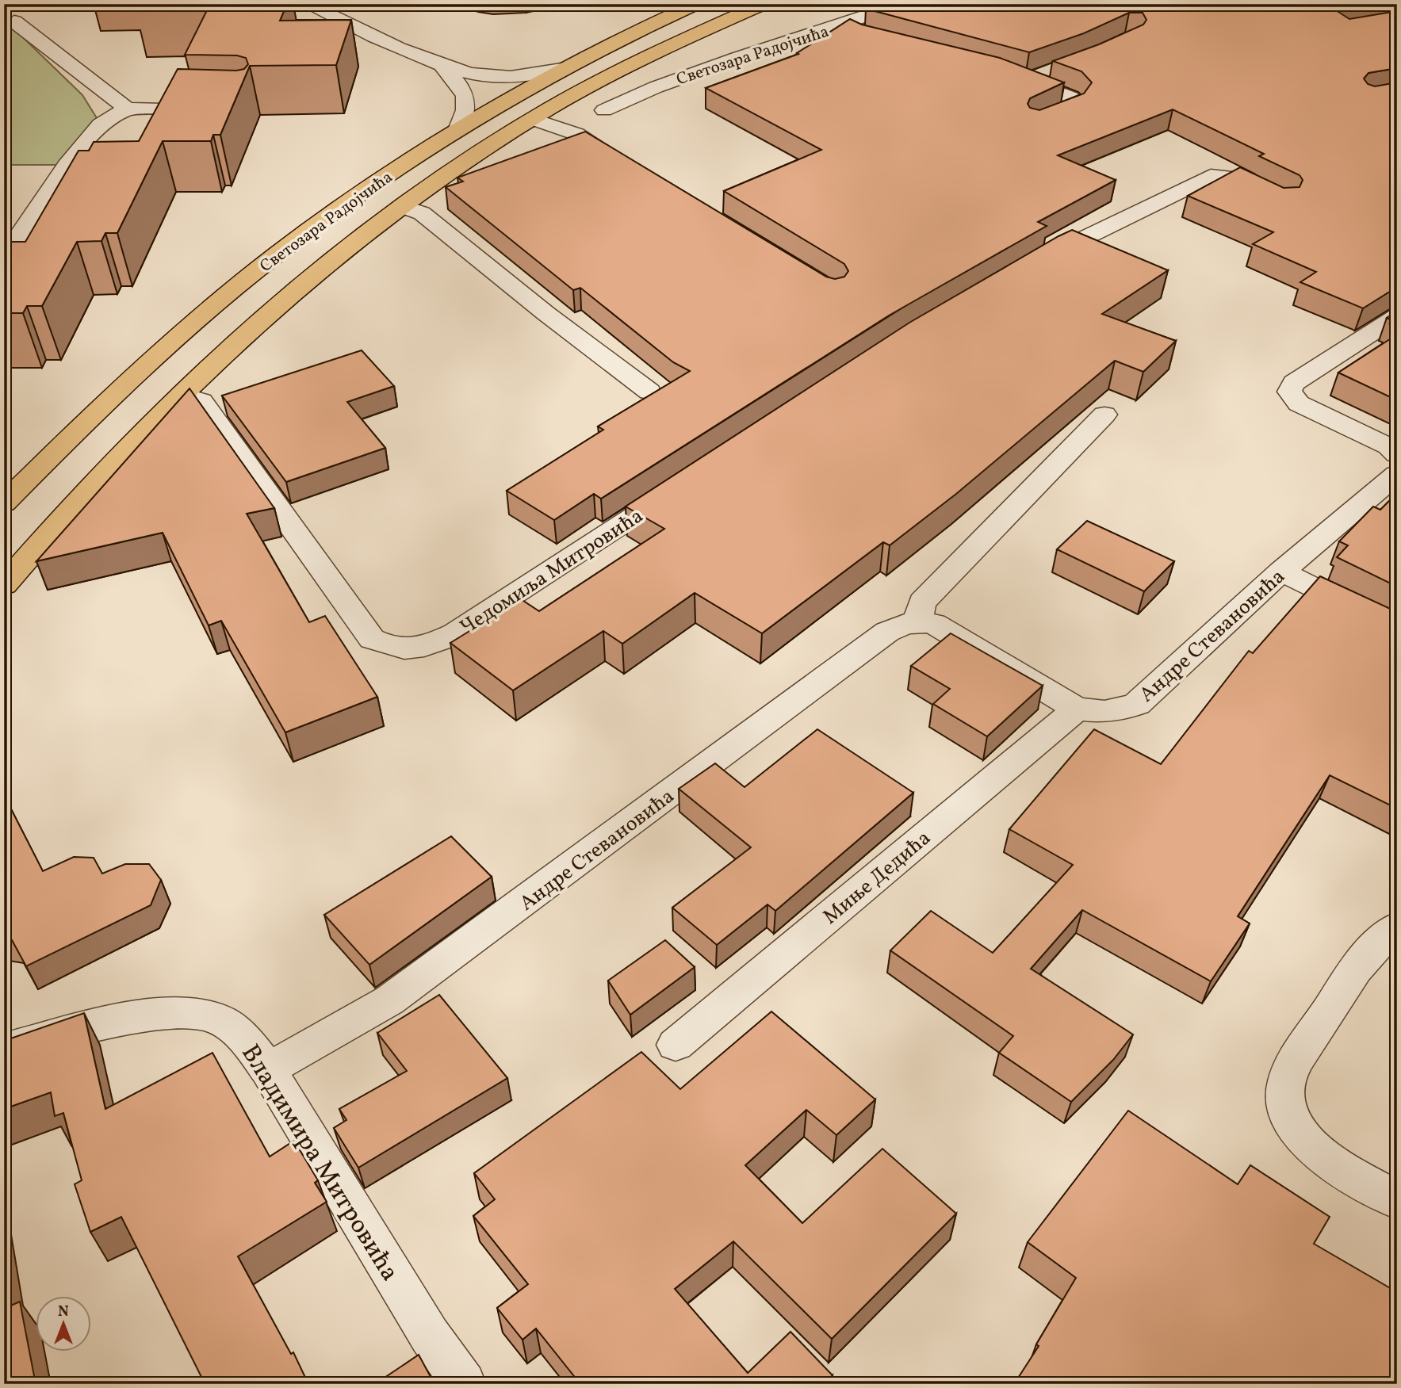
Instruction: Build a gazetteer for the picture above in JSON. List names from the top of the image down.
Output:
{
  "streets": {
    "main road": ["Светозара Радојчића"],
    "street": [
      "Чедомиља Митровића",
      "Андре Стевановића",
      "Миње Дедића",
      "Владимира Митровића"
    ]
  },
  "crossings": [
    ["Светозара Радојчића", "Чедомиља Митровића"],
    ["Андре Стевановића", "Миње Дедића"],
    ["Андре Стевановића", "Владимира Митровића"]
  ],
  "north": "top"
}
